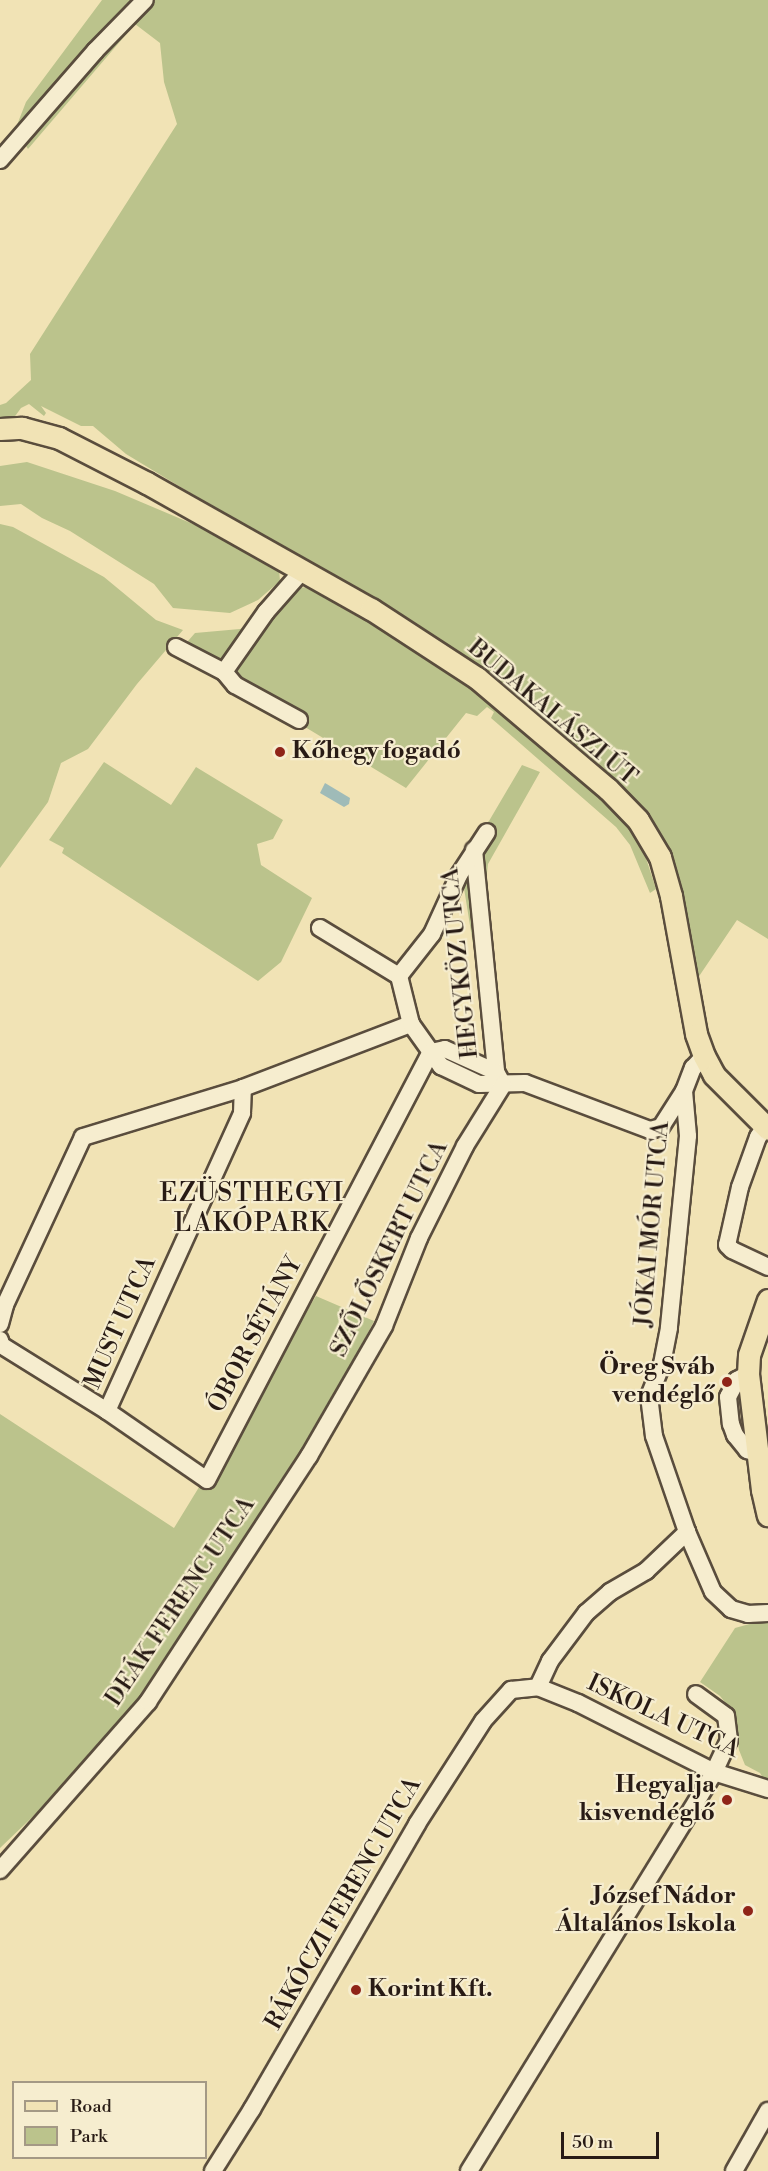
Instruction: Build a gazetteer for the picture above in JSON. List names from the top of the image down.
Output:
{
  "streets": {
    "main road": ["BUDAKALÁSZI ÚT"],
    "street": [
      "HEGYKÖZ UTCA",
      "JÓKAI MÓR UTCA",
      "SZŐLŐSKERT UTCA",
      "MUST UTCA",
      "ÓBOR SÉTÁNY",
      "DEÁK FERENC UTCA",
      "ISKOLA UTCA",
      "RÁKÓCZI FERENC UTCA"
    ]
  },
  "crossings": [
    ["HEGYKÖZ UTCA", "SZŐLŐSKERT UTCA"],
    ["SZŐLŐSKERT UTCA", "DEÁK FERENC UTCA"],
    ["MUST UTCA", "ÓBOR SÉTÁNY"],
    ["ISKOLA UTCA", "RÁKÓCZI FERENC UTCA"]
  ],
  "districts": ["EZÜSTHEGYI LAKÓPARK"],
  "places": [
    "Kőhegy fogadó",
    "Öreg Sváb vendéglő",
    "Hegyalja kisvendéglő",
    "József Nádor Általános Iskola",
    "Korint Kft."
  ],
  "legend": ["Road", "Park"],
  "scale_bar": "50 m"
}
